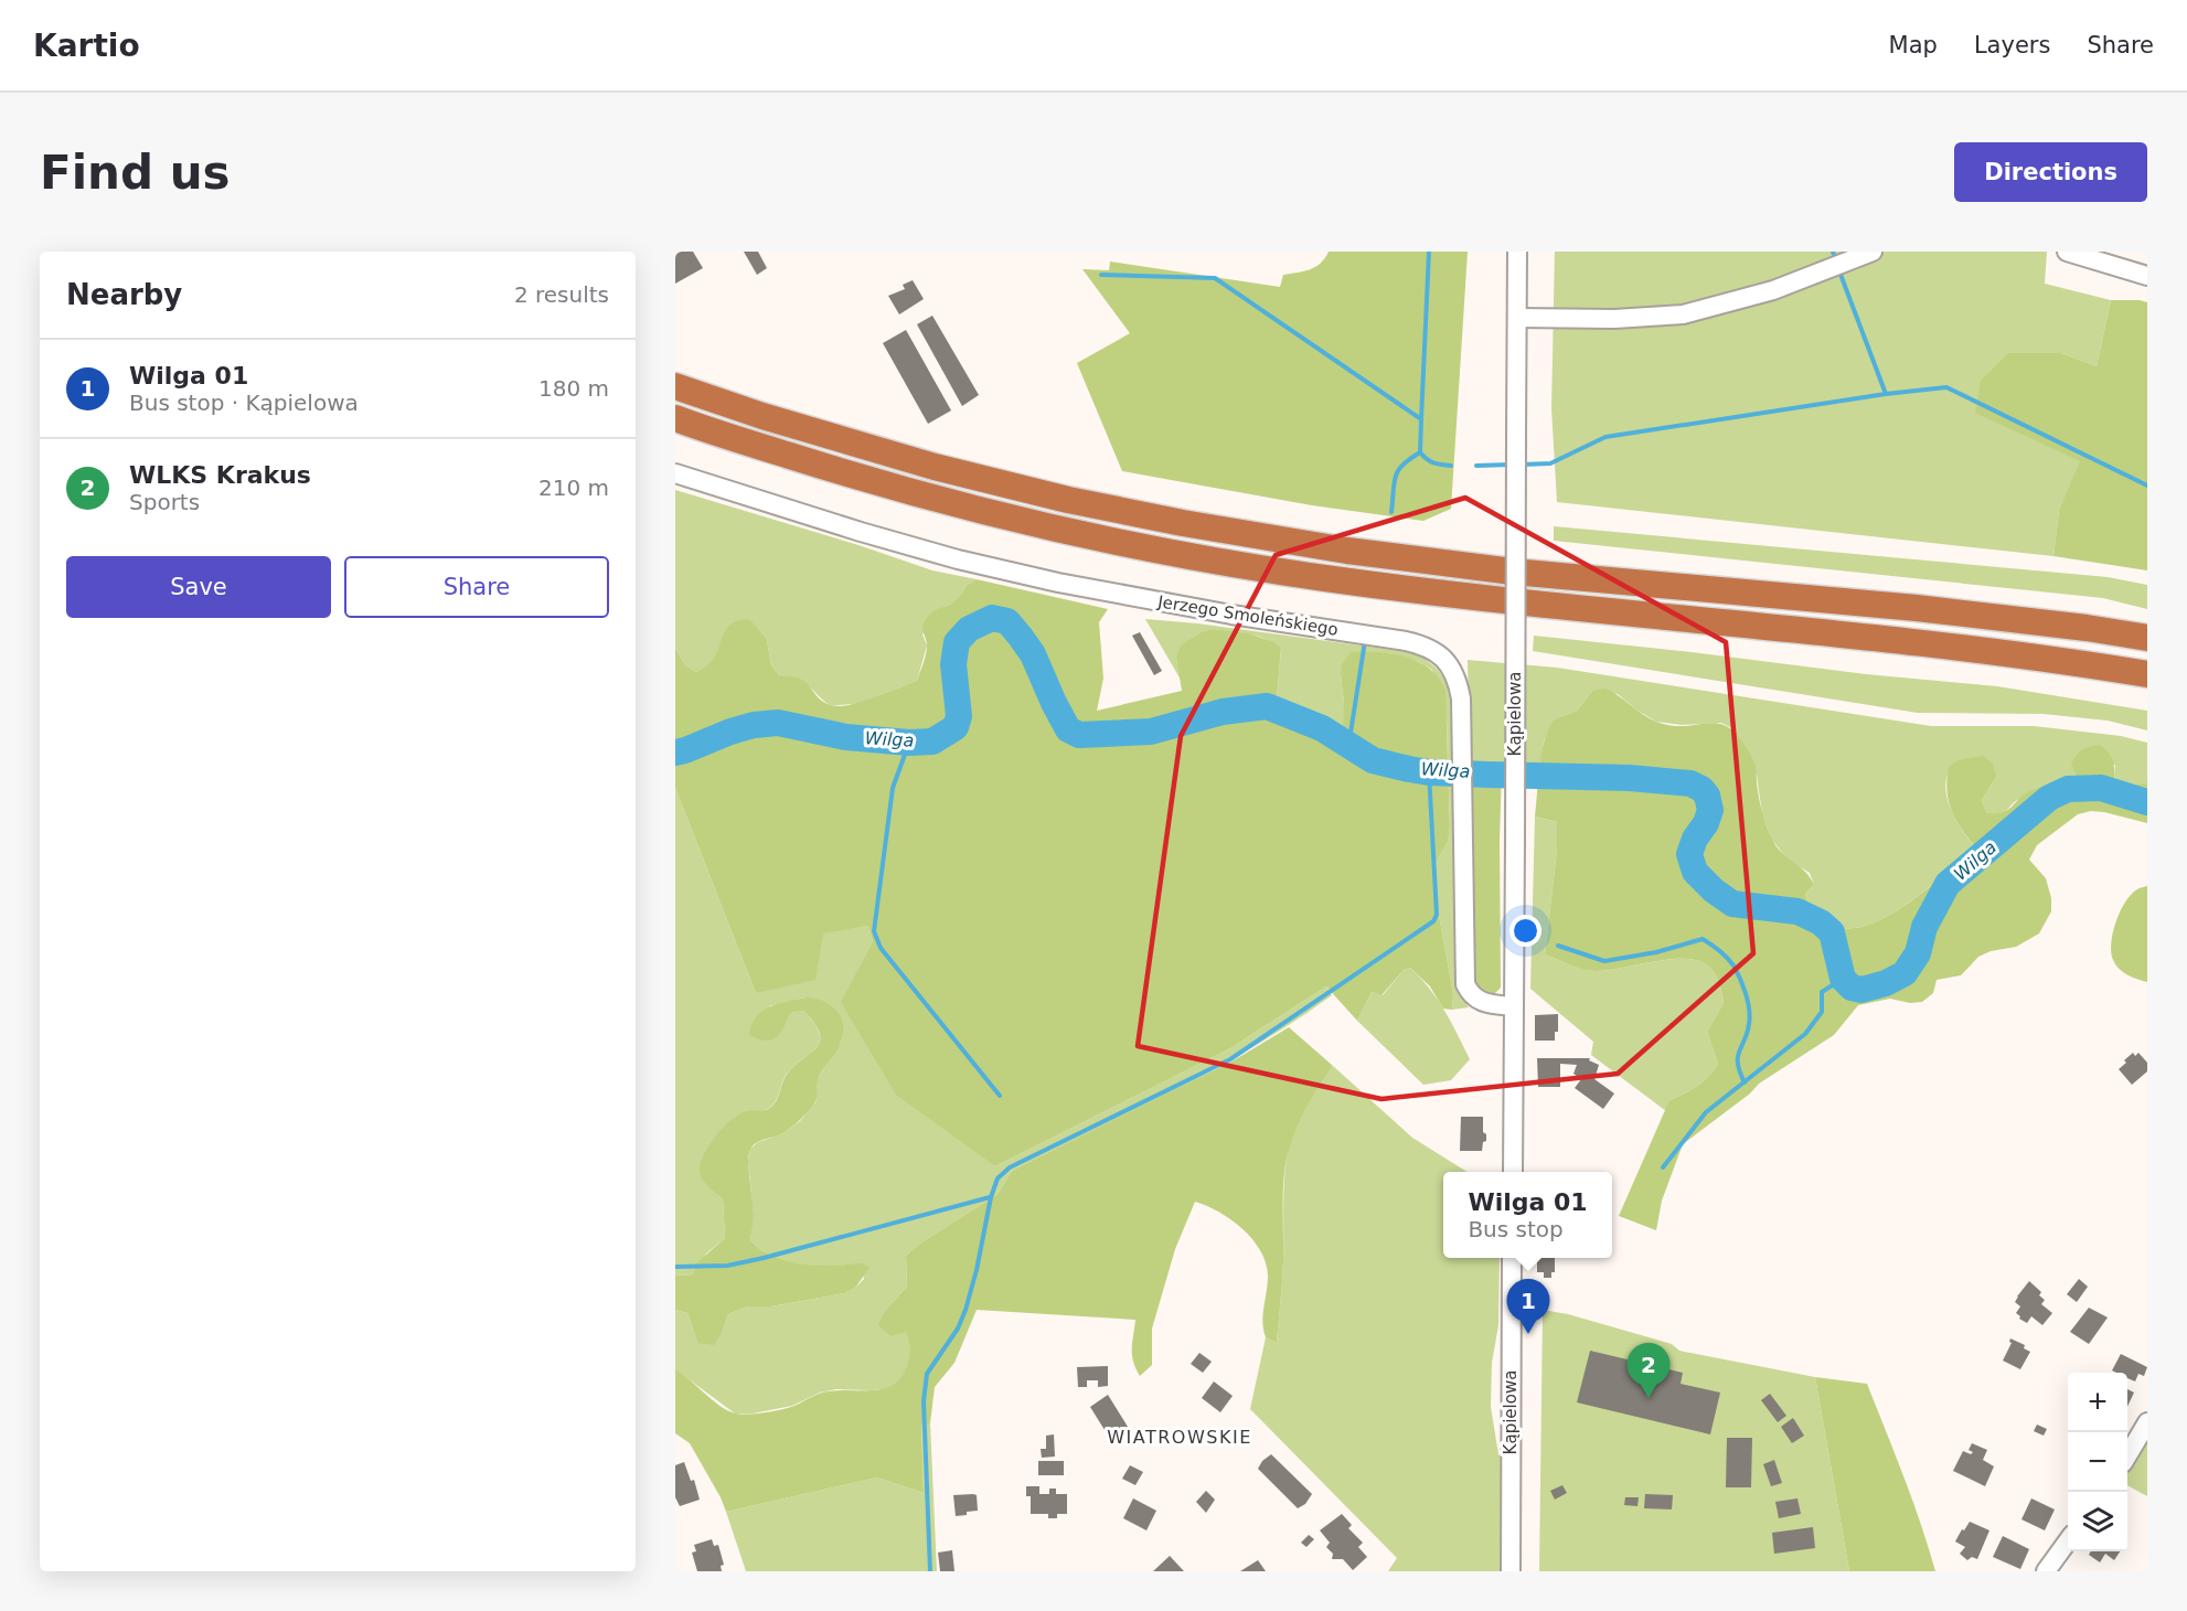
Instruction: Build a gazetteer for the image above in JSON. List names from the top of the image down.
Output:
{
  "streets": {
    "street": ["Jerzego Smoleńskiego", "Kąpielowa"]
  },
  "crossings": [
    ["Jerzego Smoleńskiego", "Kąpielowa"]
  ],
  "districts": ["WIATROWSKIE"],
  "water": ["Wilga"],
  "page": {
    "header": "Kartio",
    "nav": ["Map", "Layers", "Share"],
    "buttons": [
      "Directions",
      ["Save", "Share"]
    ],
    "title": "Find us",
    "heading": ["Nearby", "2 results"],
    "list": [
      {
        "mark": "1",
        "name": "Wilga 01",
        "note": "Bus stop · Kąpielowa",
        "value": "180 m"
      },
      {
        "mark": "2",
        "name": "WLKS Krakus",
        "note": "Sports",
        "value": "210 m"
      }
    ],
    "popup": ["Wilga 01", "Bus stop"],
    "pins": ["1", "2"],
    "map_buttons": ["+", "−"]
  }
}
